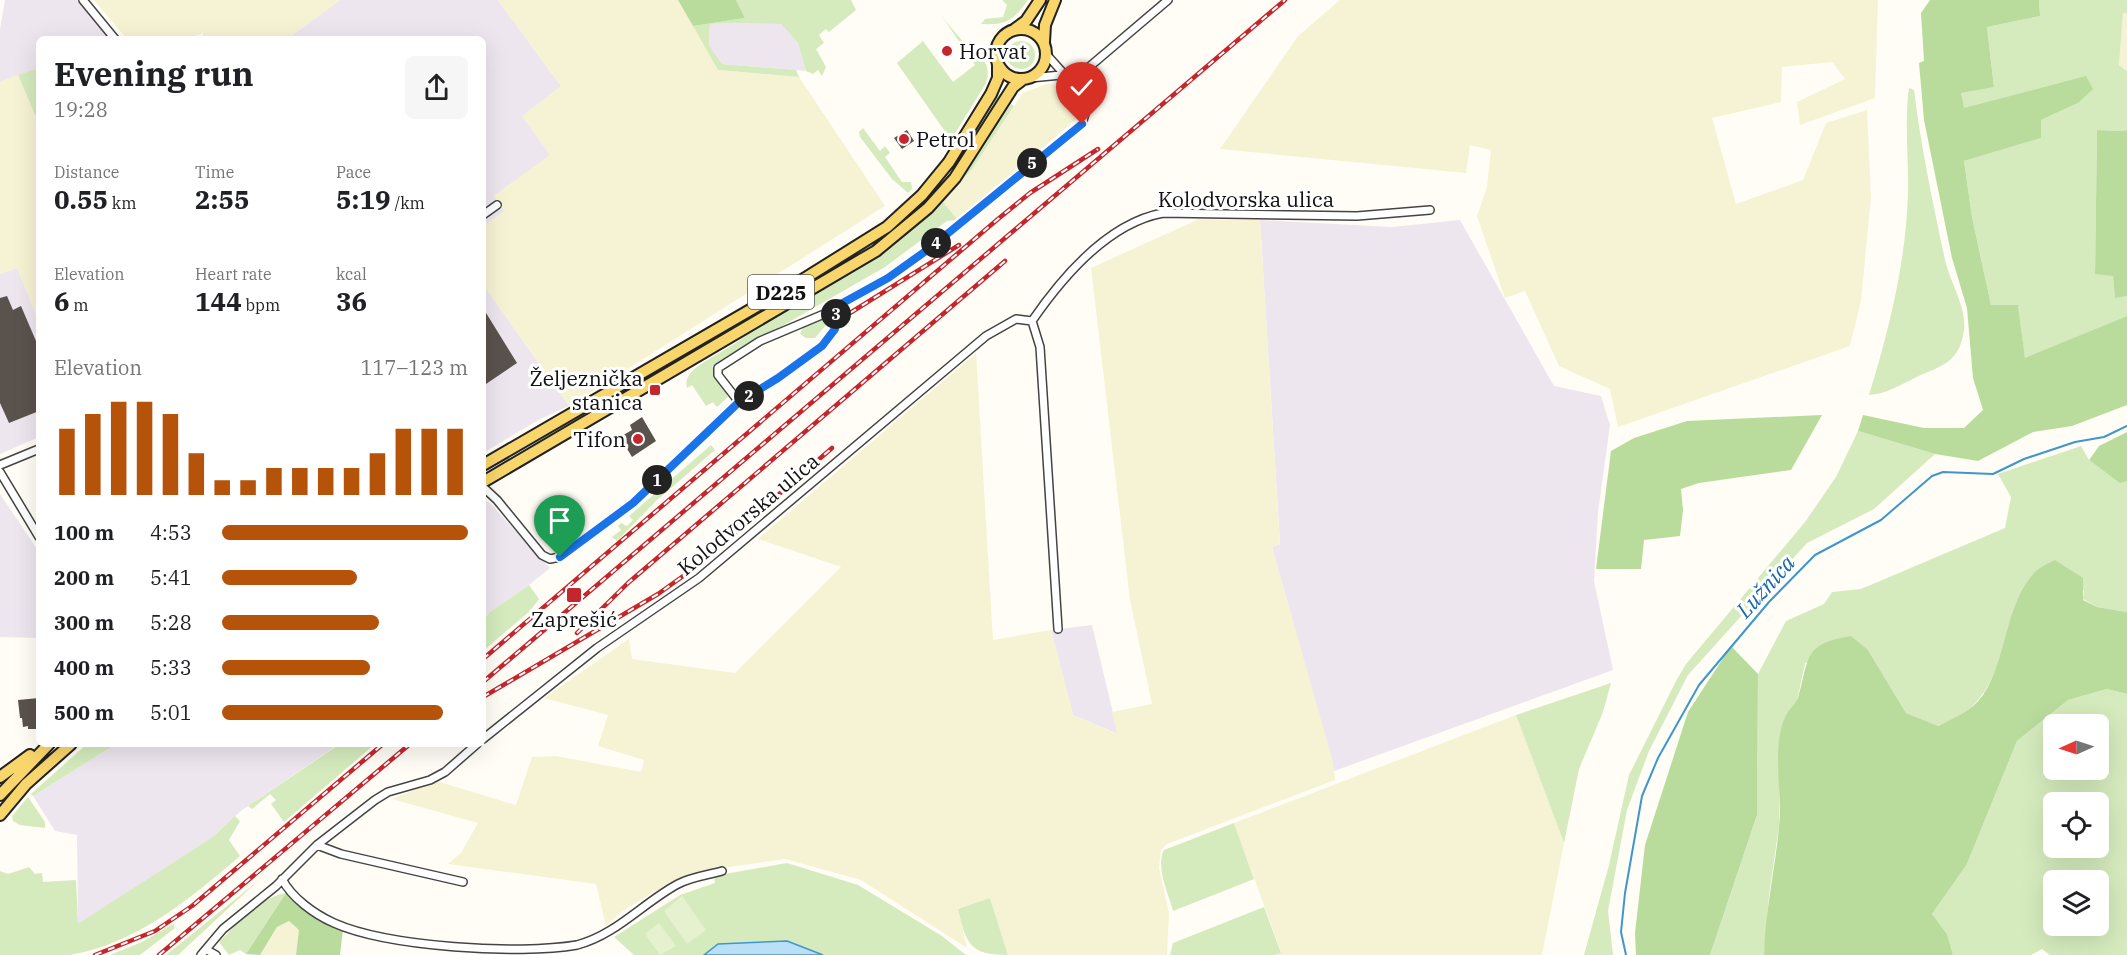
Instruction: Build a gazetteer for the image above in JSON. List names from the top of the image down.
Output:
{
  "streets": {
    "main road": ["D225"],
    "street": ["Kolodvorska ulica"]
  },
  "water": ["Lužnica"],
  "places": {
    "other": ["Horvat", "Petrol", "Tifon"],
    "transit": ["Željeznička stanica", "Zaprešić"]
  },
  "north": "left",
  "page": {
    "heading": ["Evening run", "19:28"],
    "stats": [
      ["Distance", "0.55 km"],
      ["Time", "2:55"],
      ["Pace", "5:19 /km"],
      ["Elevation", "6 m"],
      ["Heart rate", "144 bpm"],
      ["kcal", "36"]
    ],
    "pins": [
      "5",
      "4",
      "3",
      "2",
      "1"
    ],
    "chart": ["Elevation", "117–123 m"],
    "list": [
      {
        "name": "100 m",
        "note": "4:53"
      },
      {
        "name": "200 m",
        "note": "5:41"
      },
      {
        "name": "300 m",
        "note": "5:28"
      },
      {
        "name": "400 m",
        "note": "5:33"
      },
      {
        "name": "500 m",
        "note": "5:01"
      }
    ]
  }
}
